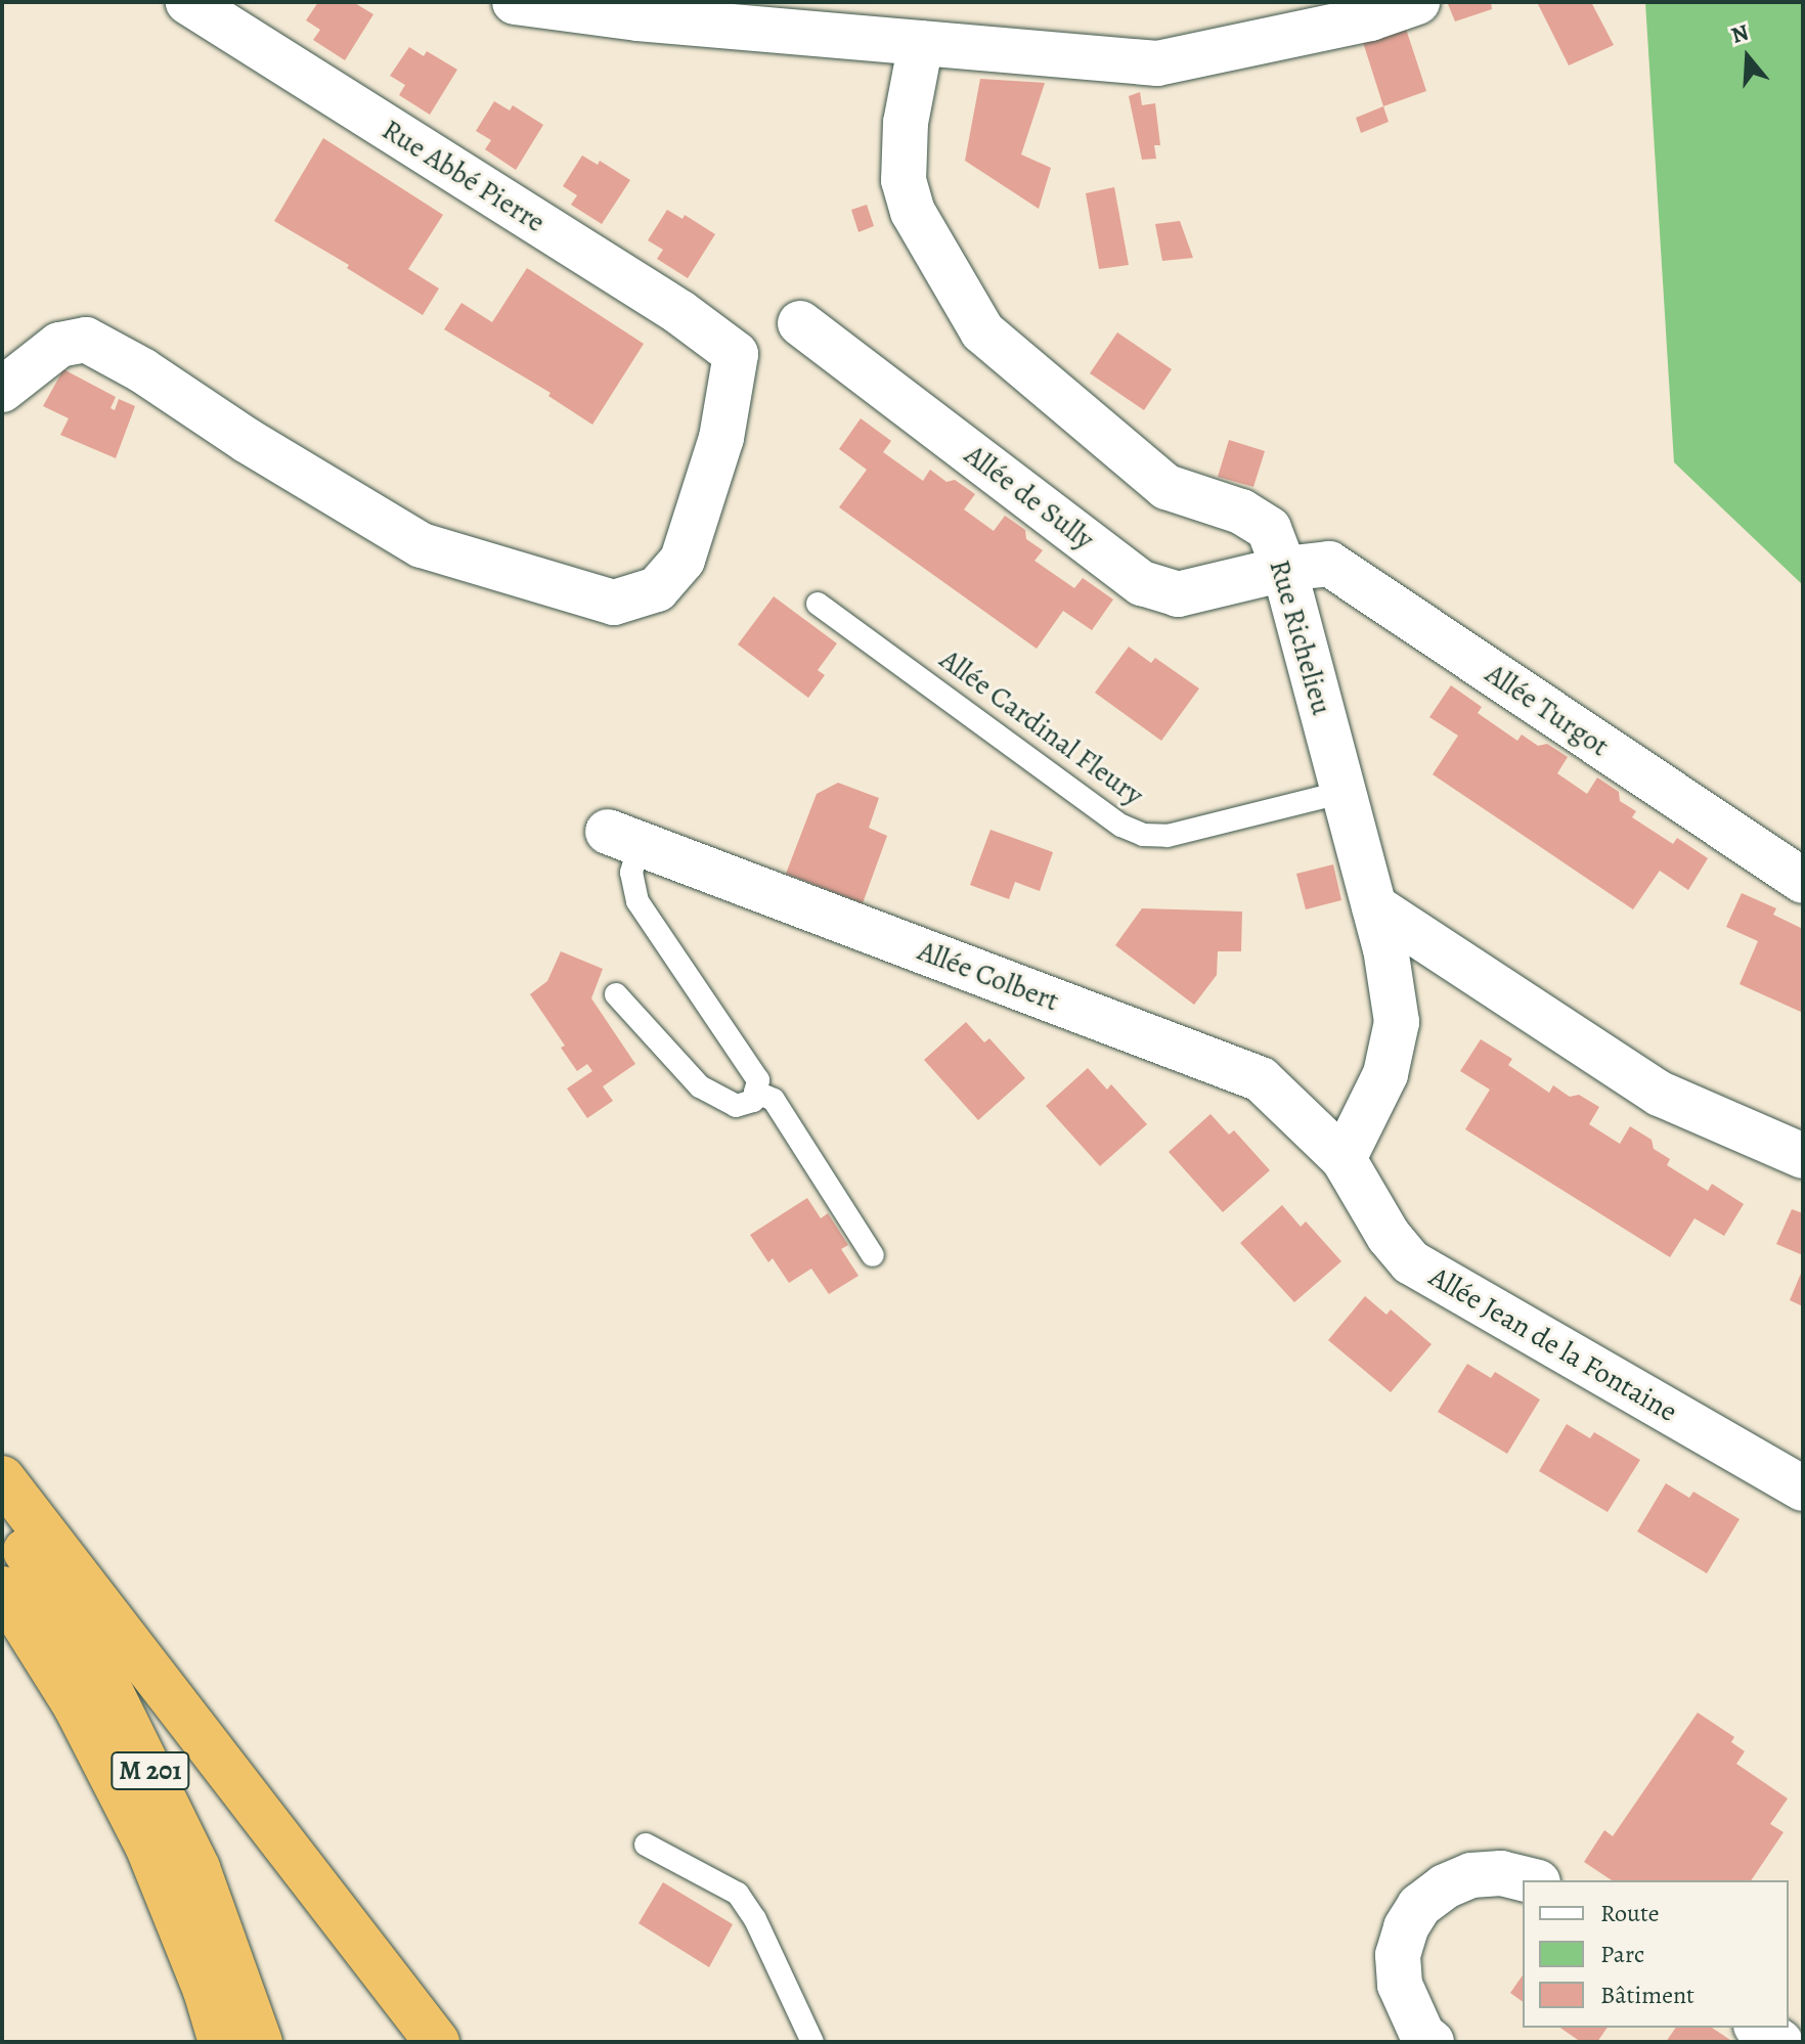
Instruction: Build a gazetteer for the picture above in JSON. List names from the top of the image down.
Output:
{
  "streets": {
    "highway": ["M 201"],
    "street": [
      "Rue Abbé Pierre",
      "Allée de Sully",
      "Rue Richelieu",
      "Allée Turgot",
      "Allée Colbert",
      "Allée Jean de la Fontaine"
    ],
    "lane": ["Allée Cardinal Fleury"]
  },
  "crossings": [
    ["Allée de Sully", "Rue Richelieu"],
    ["Allée de Sully", "Allée Turgot"],
    ["Rue Richelieu", "Allée Turgot"],
    ["Rue Richelieu", "Allée Cardinal Fleury"],
    ["Rue Richelieu", "Allée Colbert"],
    ["Rue Richelieu", "Allée Jean de la Fontaine"],
    ["Allée Colbert", "Allée Jean de la Fontaine"]
  ],
  "legend": ["Route", "Parc", "Bâtiment"],
  "north": "top"
}
